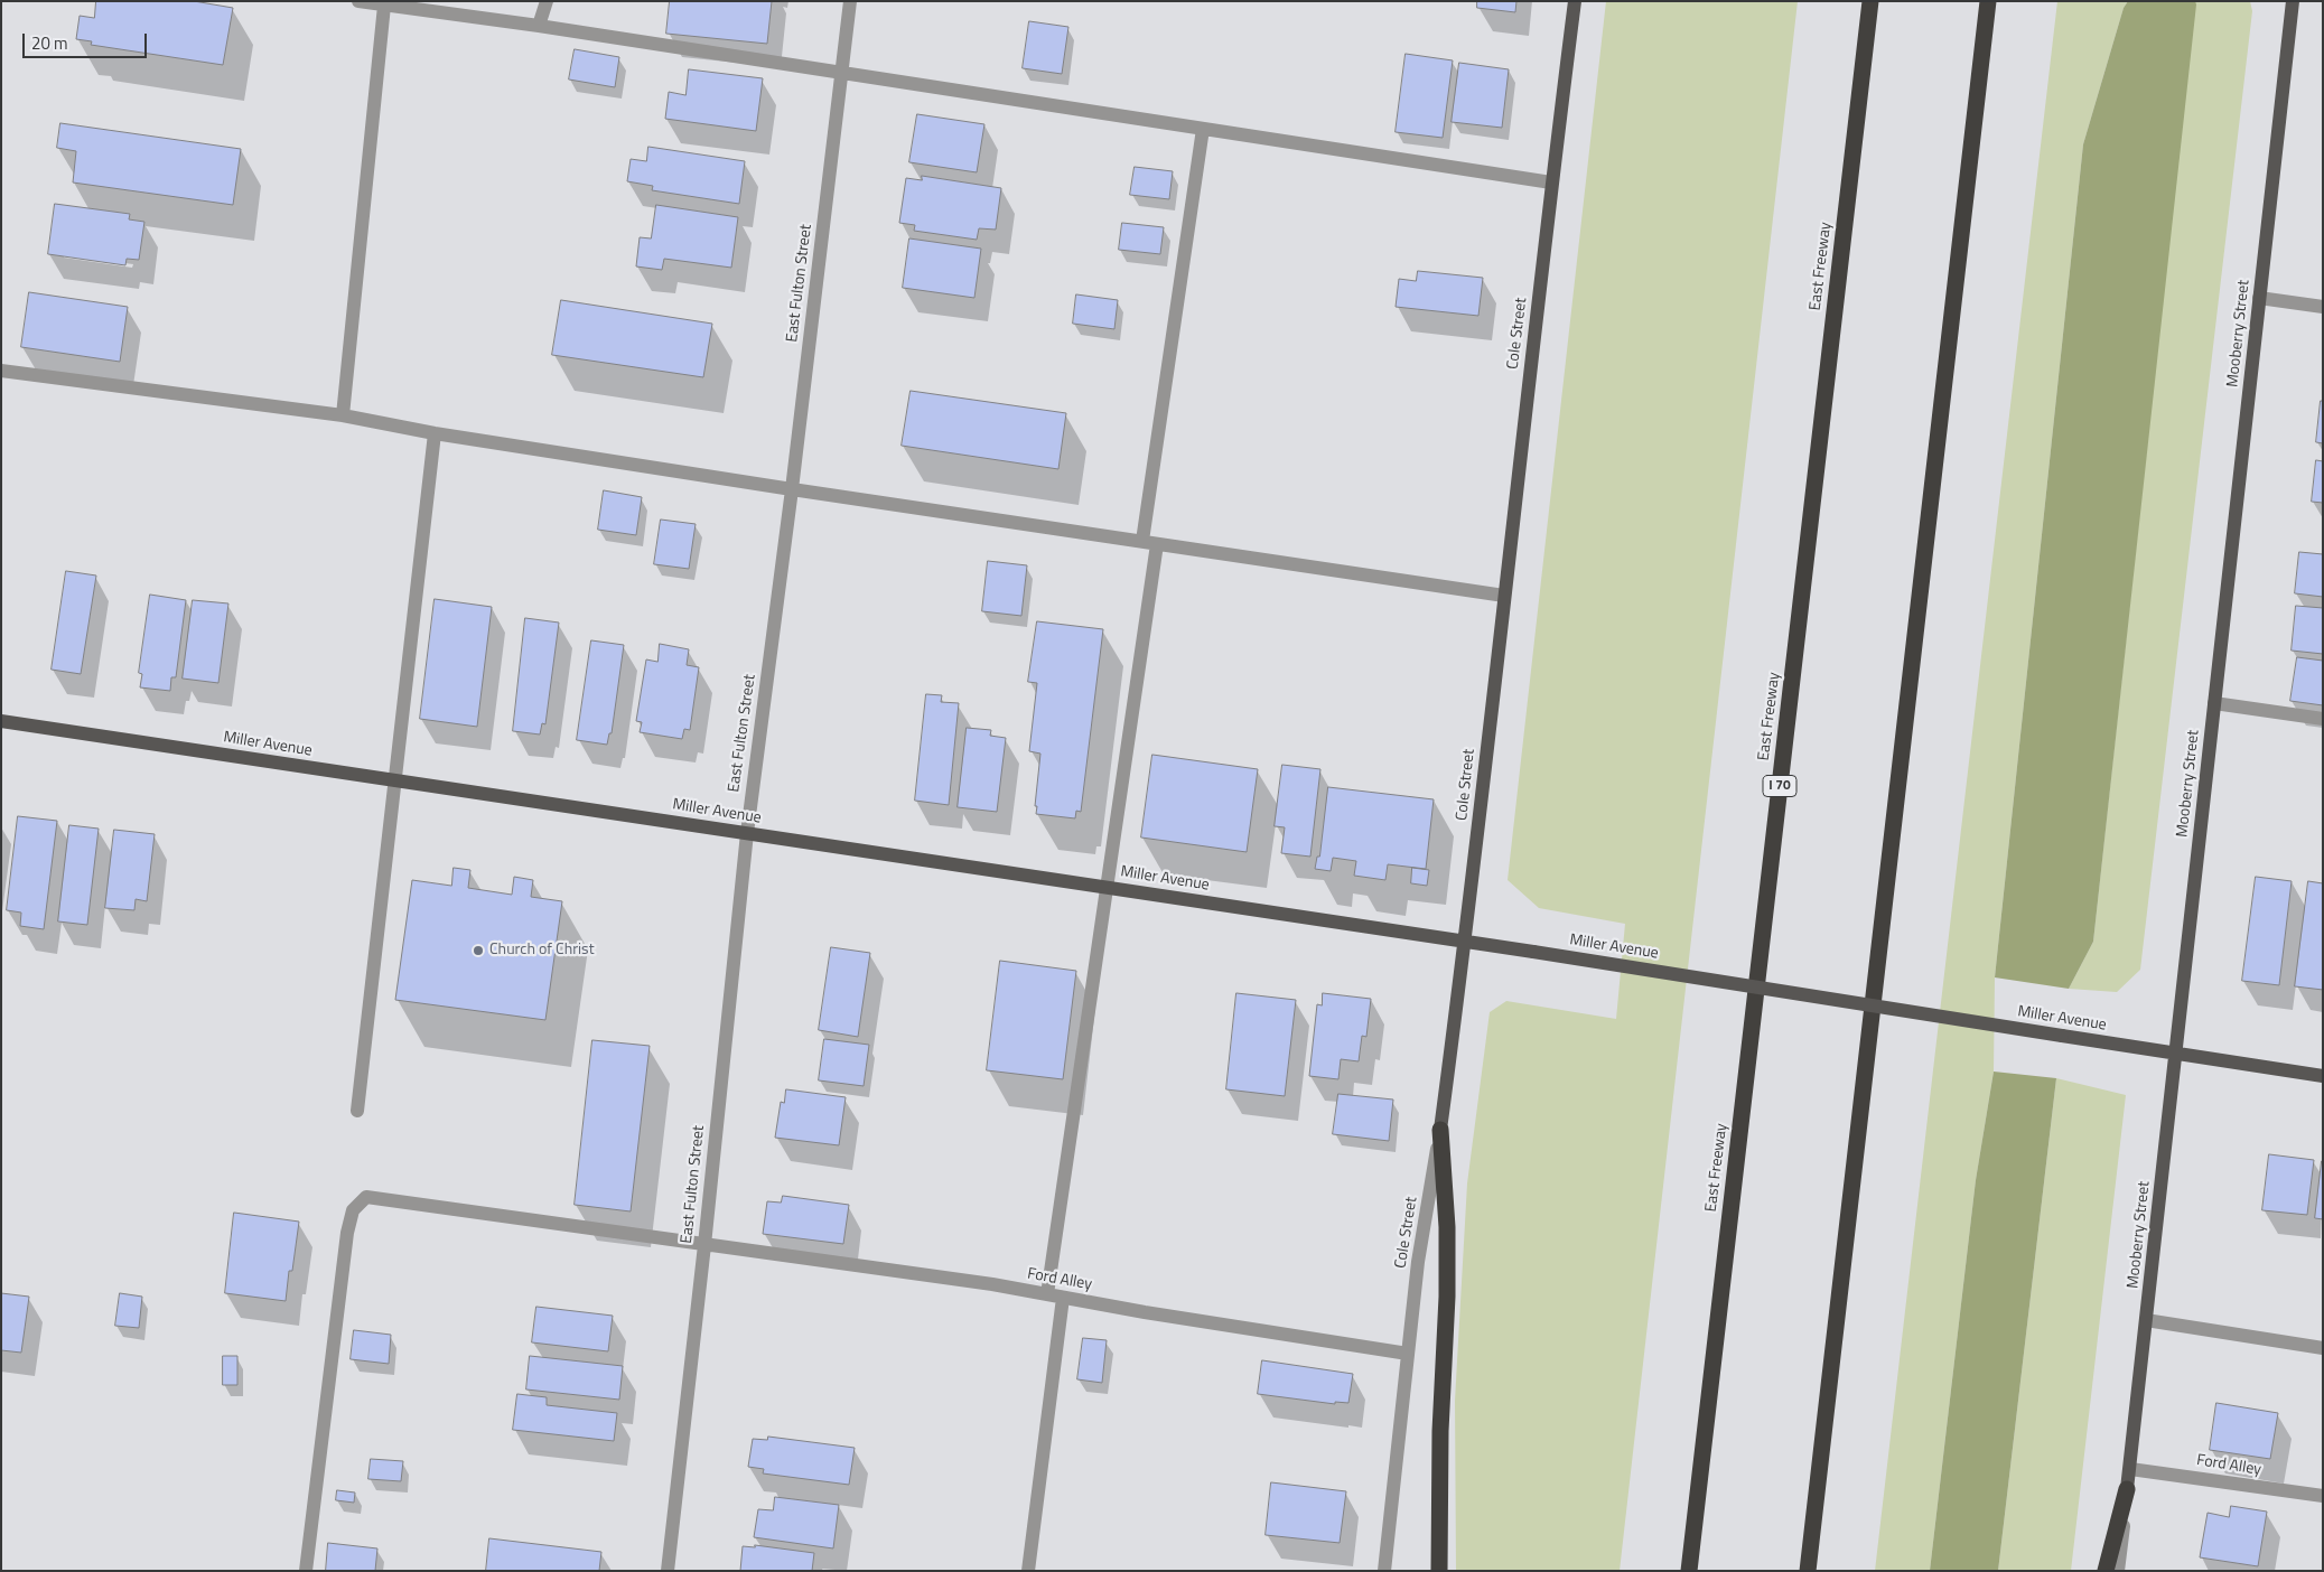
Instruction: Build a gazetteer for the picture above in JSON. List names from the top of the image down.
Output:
{
  "streets": {
    "highway": ["East Freeway", "I 70"],
    "main road": ["Cole Street", "Mooberry Street", "Miller Avenue"],
    "street": ["East Fulton Street", "Ford Alley"]
  },
  "crossings": [
    ["East Fulton Street", "Miller Avenue"],
    ["East Fulton Street", "Ford Alley"],
    ["Cole Street", "Miller Avenue"],
    ["Cole Street", "Ford Alley"],
    ["Mooberry Street", "Miller Avenue"],
    ["Mooberry Street", "Ford Alley"]
  ],
  "places": ["Church of Christ"],
  "scale_bar": "20 m"
}
